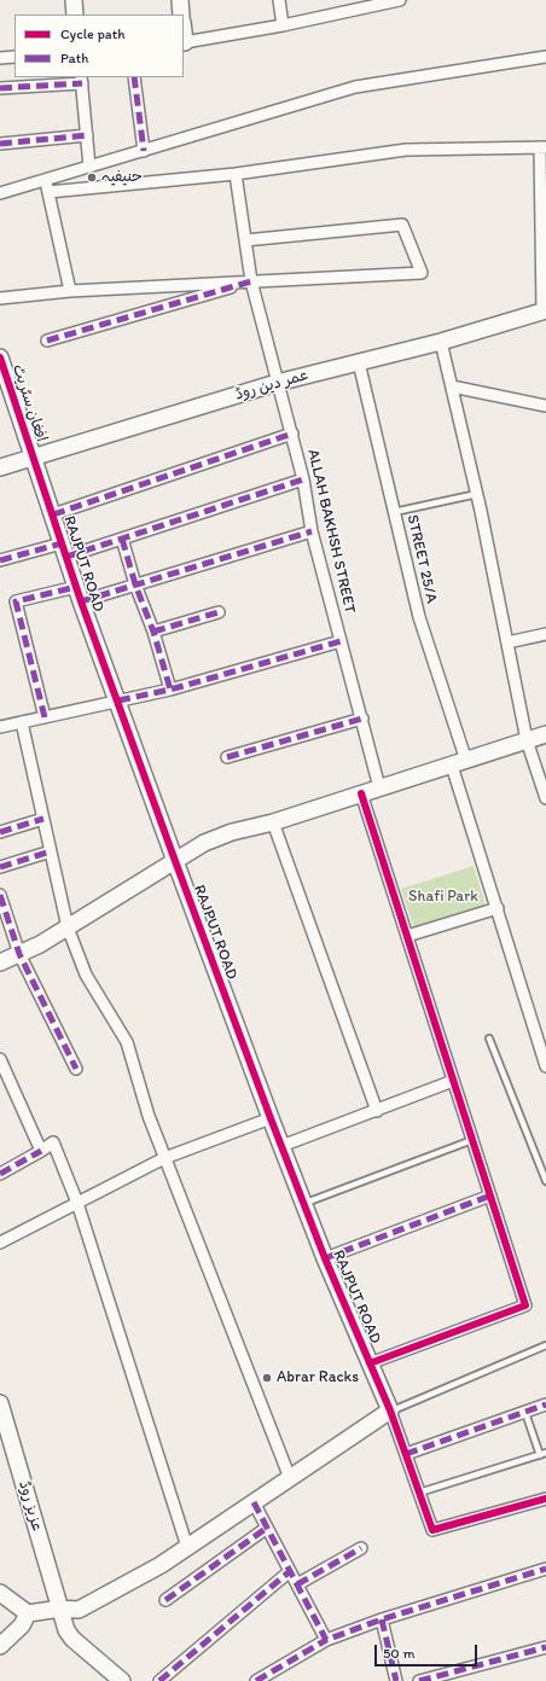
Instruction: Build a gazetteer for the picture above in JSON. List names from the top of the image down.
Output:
{
  "streets": {
    "street": [
      "عمر دین روڈ",
      "افغان سٹریٹ",
      "ALLAH BAKHSH STREET",
      "STREET 25/A",
      "RAJPUT ROAD",
      "عزیز روڈ"
    ]
  },
  "crossings": [
    ["عمر دین روڈ", "افغان سٹریٹ"],
    ["عمر دین روڈ", "ALLAH BAKHSH STREET"],
    ["عمر دین روڈ", "STREET 25/A"],
    ["عمر دین روڈ", "RAJPUT ROAD"],
    ["افغان سٹریٹ", "RAJPUT ROAD"]
  ],
  "parks": ["Shafi Park"],
  "places": ["حنیفیہ", "Abrar Racks"],
  "legend": ["Cycle path", "Path"],
  "scale_bar": "50 m"
}
